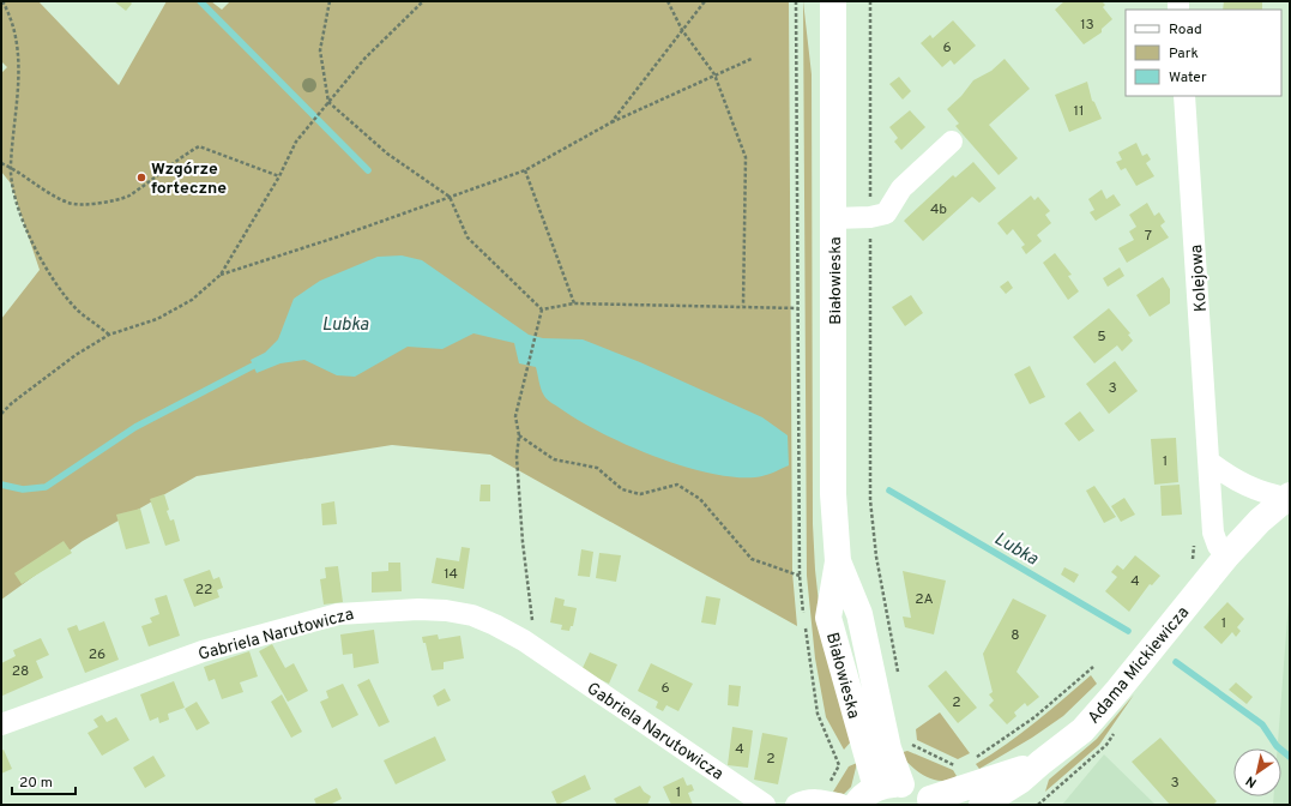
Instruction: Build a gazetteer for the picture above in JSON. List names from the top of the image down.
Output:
{
  "streets": {
    "main road": ["Białowieska", "Adama Mickiewicza"],
    "street": ["Kolejowa", "Gabriela Narutowicza"]
  },
  "crossings": [
    ["Kolejowa", "Adama Mickiewicza"]
  ],
  "water": ["Lubka"],
  "places": ["Wzgórze forteczne"],
  "house_numbers": [
    "13",
    "6",
    "11",
    "4b",
    "7",
    "5",
    "3",
    "1",
    "14",
    "4",
    "22",
    "2A",
    "1",
    "8",
    "26",
    "28",
    "6",
    "2",
    "4",
    "2",
    "3",
    "1"
  ],
  "legend": ["Road", "Park", "Water"],
  "scale_bar": "20 m",
  "north": "bottom left"
}
